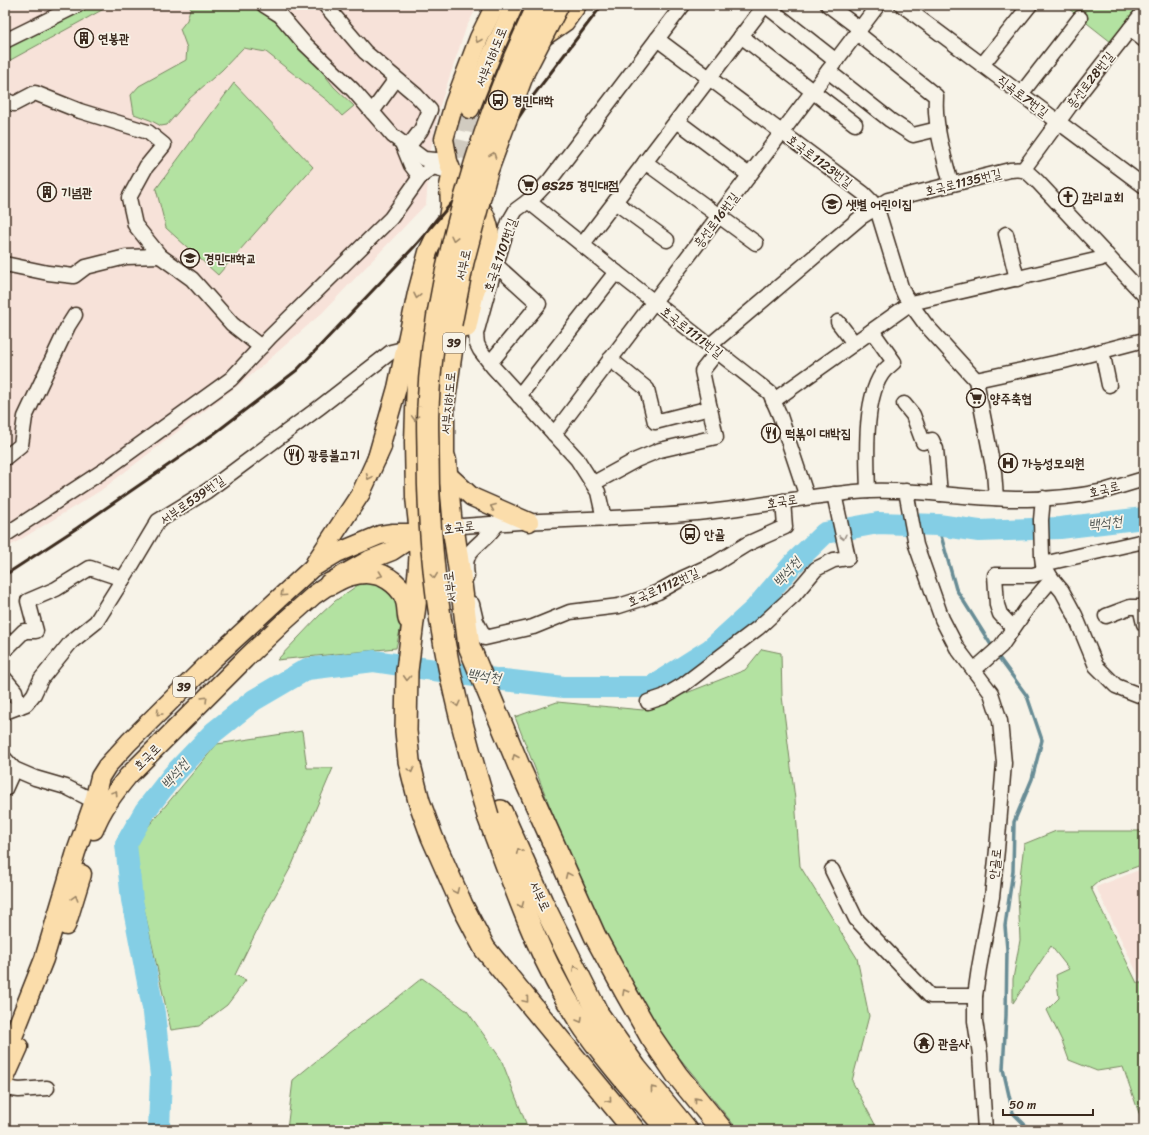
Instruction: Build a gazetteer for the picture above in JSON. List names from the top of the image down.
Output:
{
  "streets": {
    "highway": ["서부로"],
    "main road": ["서부지하도로", "39", "호국로"],
    "street": [
      "흥선로28번길",
      "직곡로7번길",
      "호국로1123번길",
      "호국로1135번길",
      "흥선로16번길",
      "호국로1101번길",
      "호국로1111번길",
      "서부로539번길",
      "호국로1112번길",
      "안골로"
    ]
  },
  "crossings": [
    ["흥선로28번길", "직곡로7번길"],
    ["흥선로28번길", "호국로1135번길"],
    ["호국로1123번길", "호국로1135번길"],
    ["호국로1123번길", "흥선로16번길"],
    ["호국로1123번길", "호국로1101번길"],
    ["호국로1135번길", "호국로1111번길"],
    ["흥선로16번길", "호국로1101번길"],
    ["흥선로16번길", "호국로1111번길"],
    ["호국로1101번길", "호국로1111번길"],
    ["호국로1101번길", "호국로"],
    ["호국로1111번길", "호국로"],
    ["39", "호국로"],
    ["호국로", "호국로1112번길"],
    ["호국로", "안골로"]
  ],
  "water": ["백석천"],
  "places": {
    "building": ["연봉관", "기념관"],
    "bus stop": ["경민대학", "안골"],
    "supermarket": ["GS25 경민대점", "양주축협"],
    "church": ["감리교회"],
    "school or university": ["샛별 어린이집", "경민대학교"],
    "restaurant": ["떡볶이 대박집", "광릉불고기"],
    "hospital": ["가능성모의원"],
    "temple": ["관음사"]
  },
  "scale_bar": "50 m"
}
